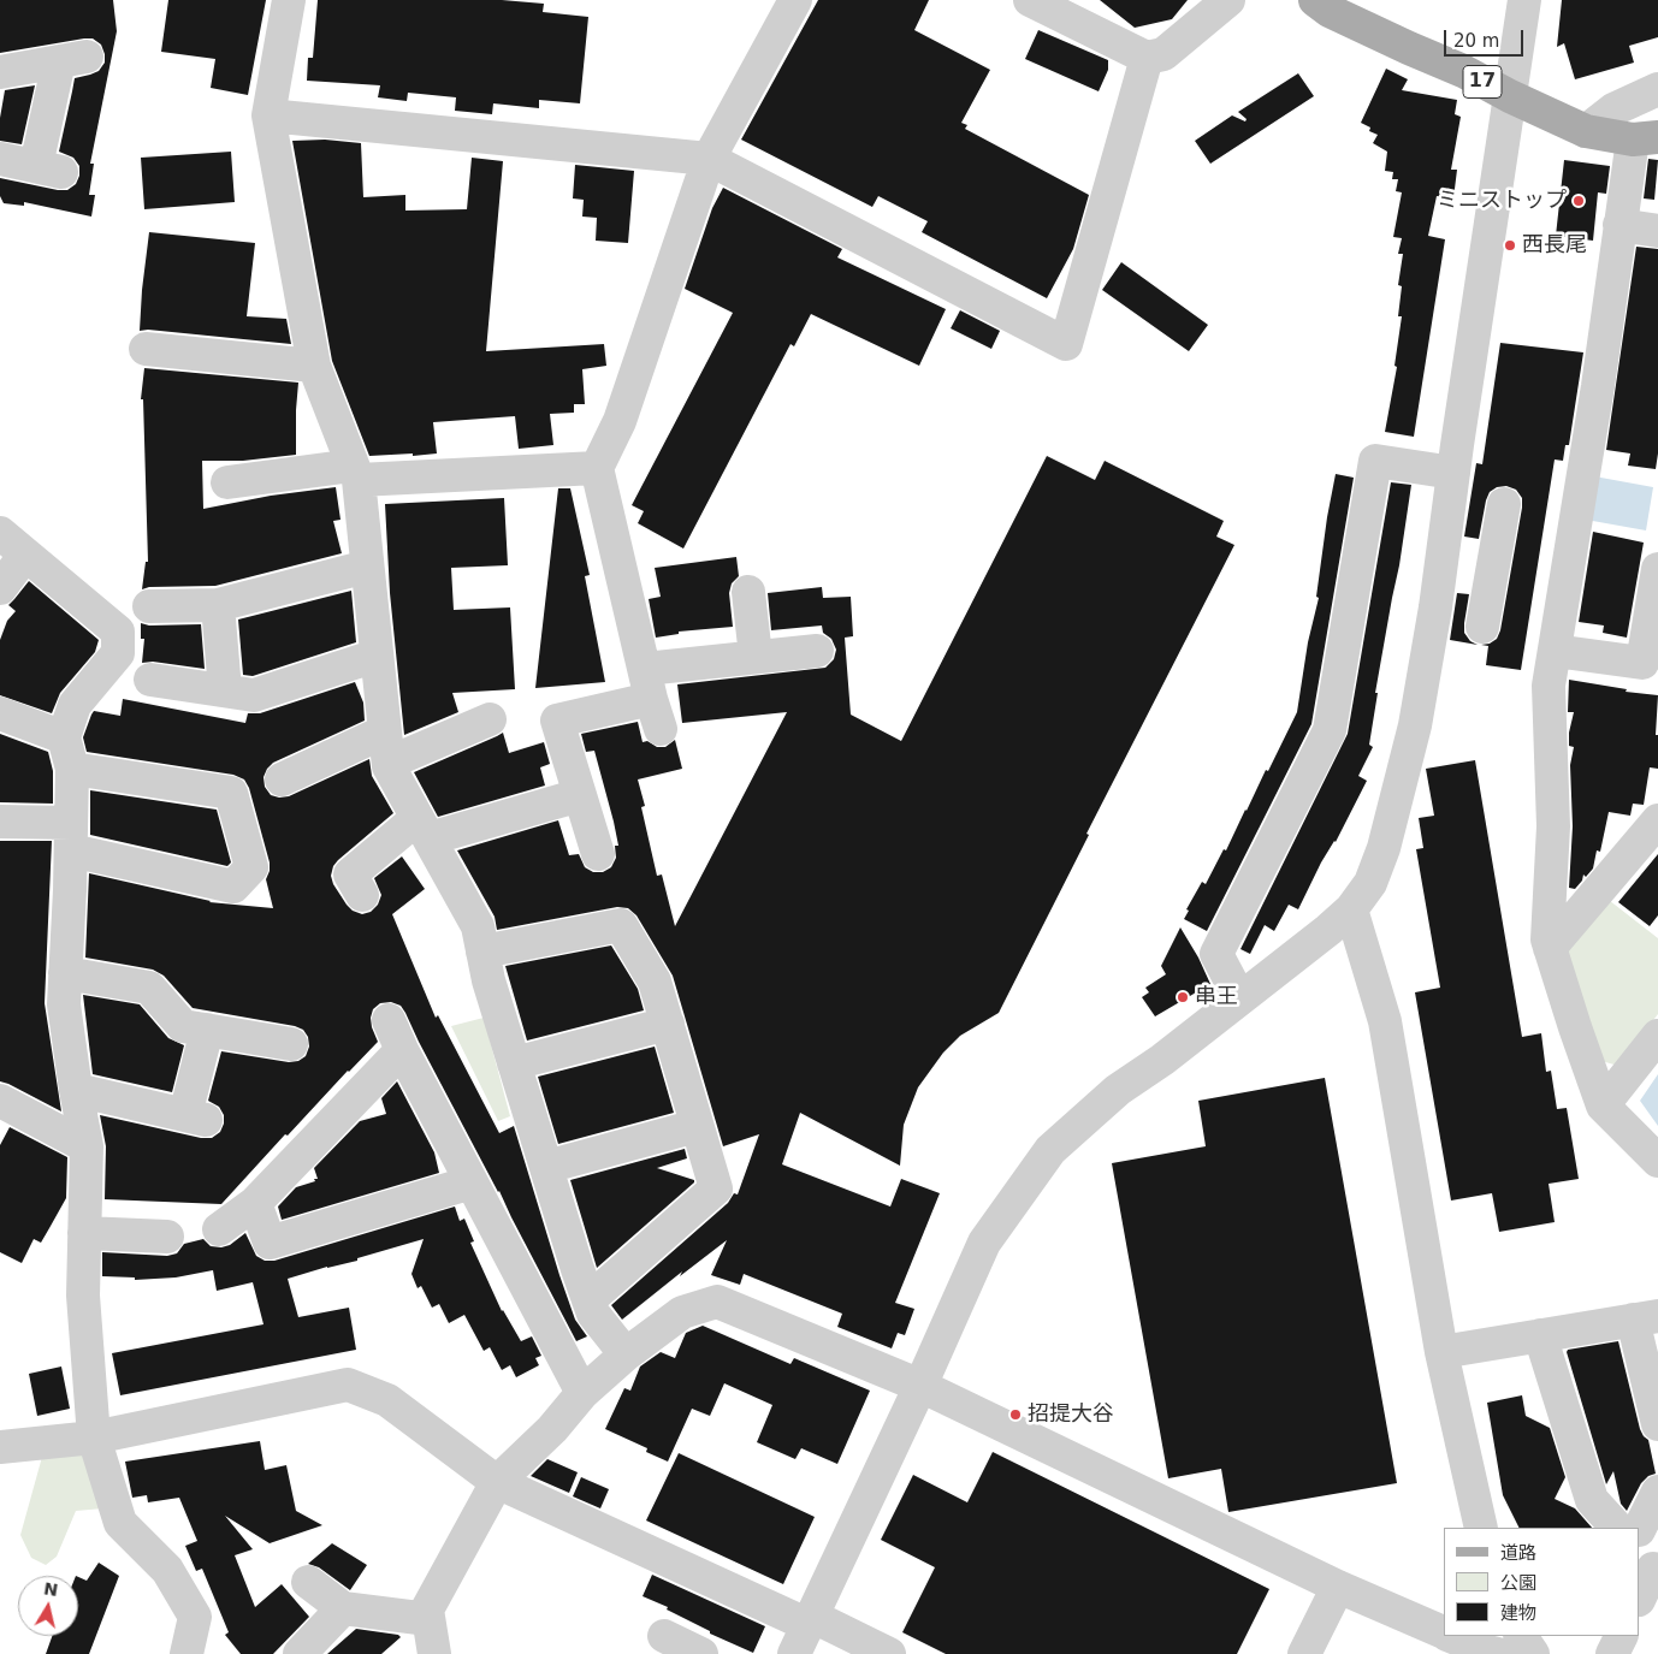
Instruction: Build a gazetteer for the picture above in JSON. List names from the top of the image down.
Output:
{
  "streets": {
    "main road": ["17"]
  },
  "places": [
    "ミニストップ",
    "西長尾",
    "串王",
    "招提大谷"
  ],
  "legend": ["道路", "公園", "建物"],
  "scale_bar": "20 m",
  "north": "top"
}
